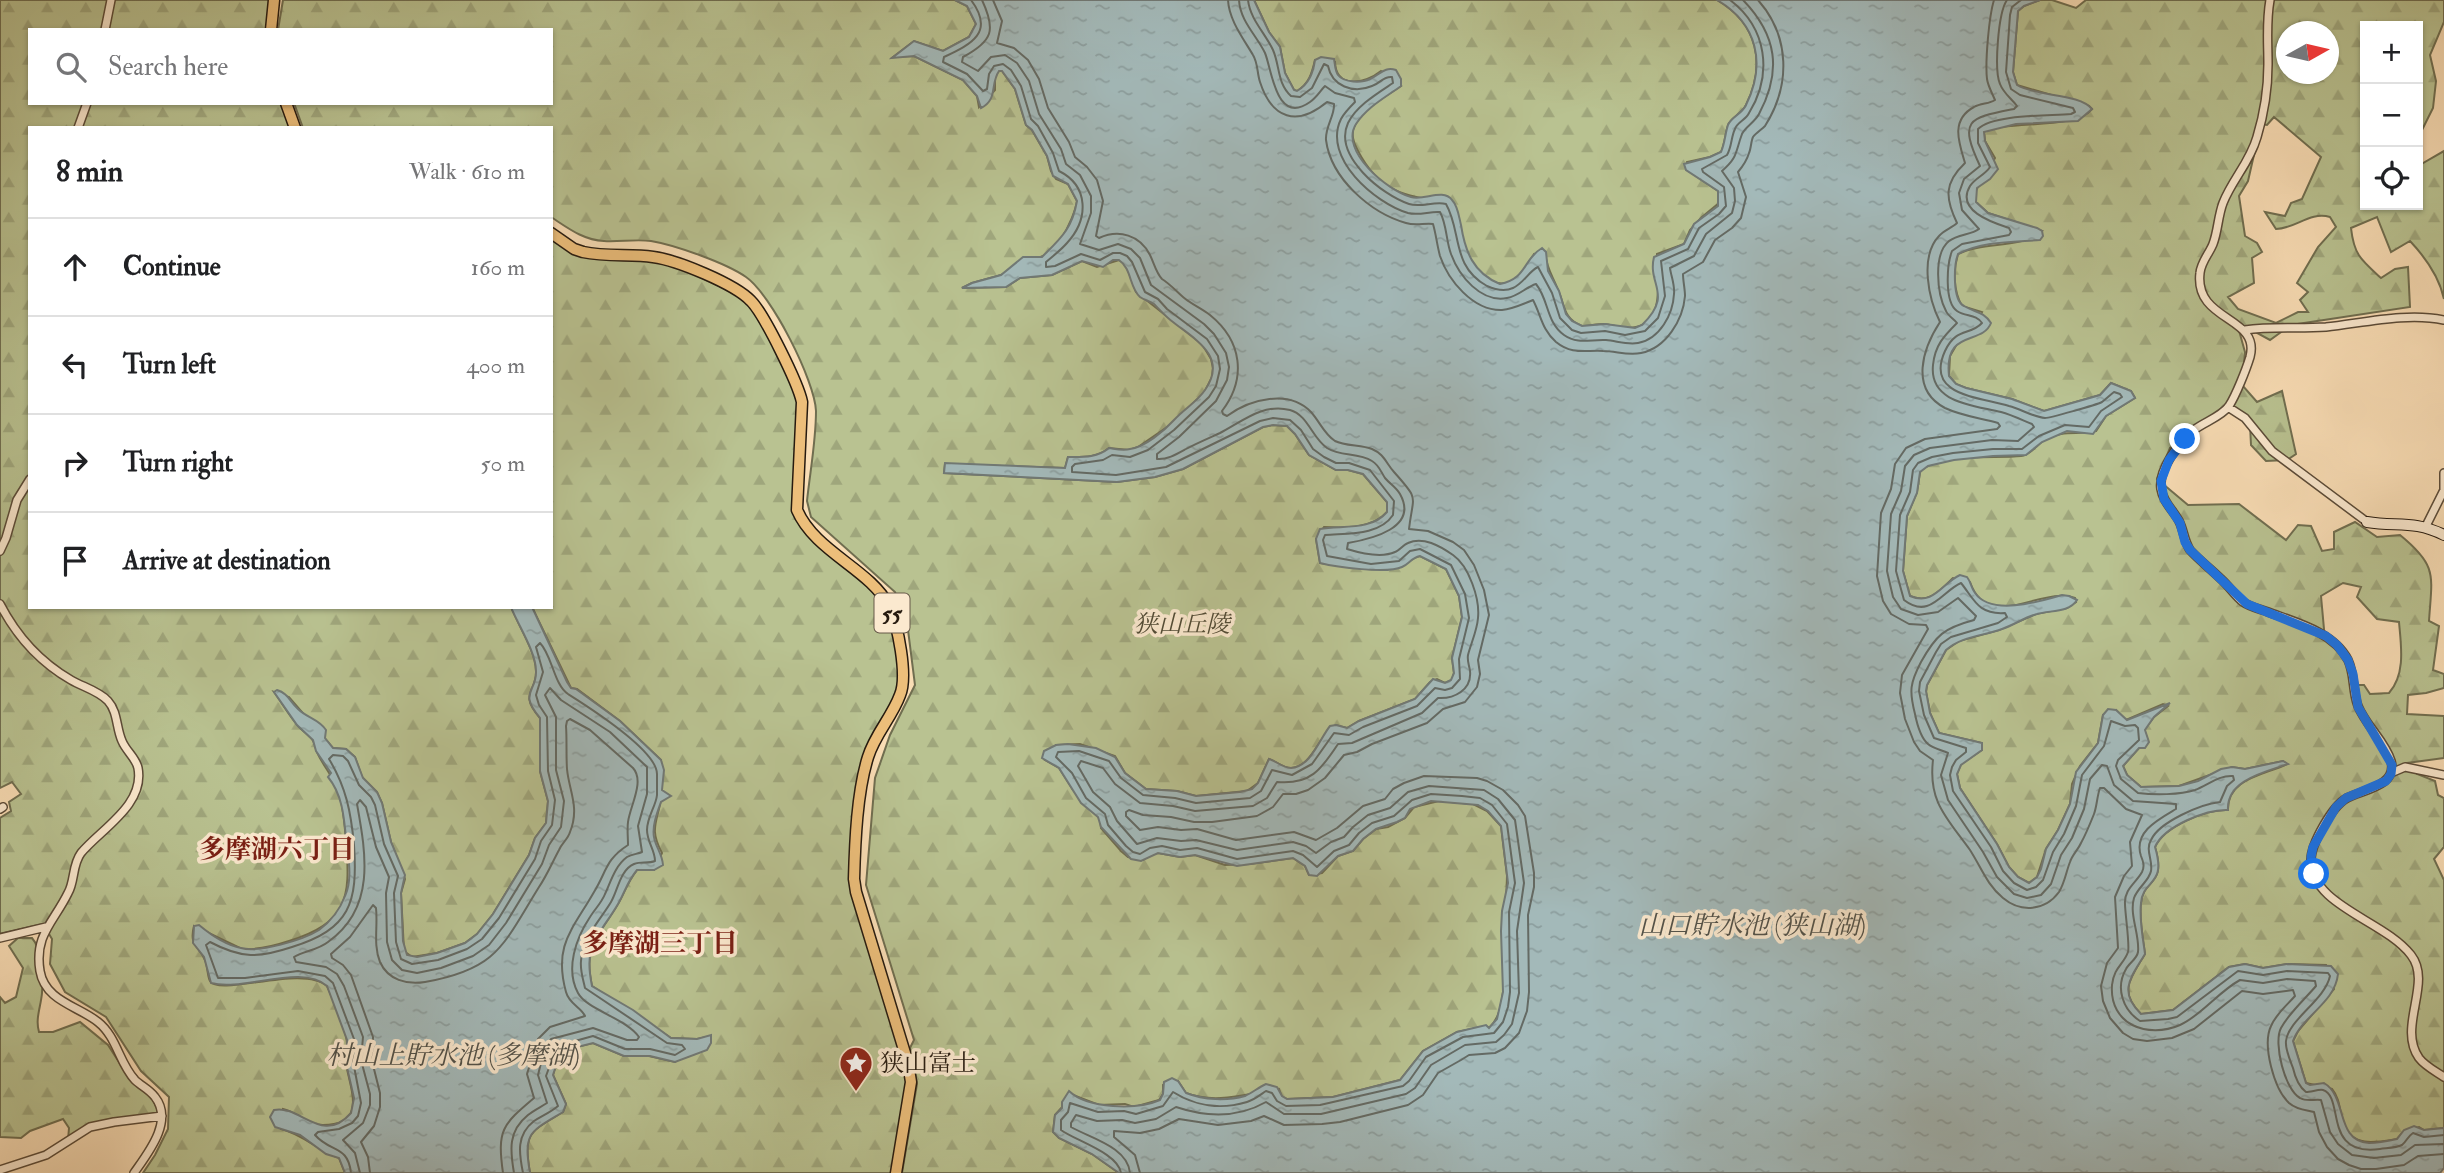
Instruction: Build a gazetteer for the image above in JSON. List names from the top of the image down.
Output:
{
  "streets": {
    "main road": ["55"]
  },
  "districts": ["多摩湖六丁目", "多摩湖三丁目"],
  "water": ["山口貯水池 (狭山湖)", "村山上貯水池 (多摩湖)"],
  "parks": ["狭山丘陵"],
  "places": {
    "place": ["狭山富士"]
  },
  "north": "right",
  "page": {
    "map_buttons": ["+", "−"],
    "search": "Search here",
    "heading": ["8 min", "Walk · 610 m"],
    "list": [
      ["Continue", "160 m"],
      ["Turn left", "400 m"],
      ["Turn right", "50 m"],
      "Arrive at destination"
    ]
  }
}
